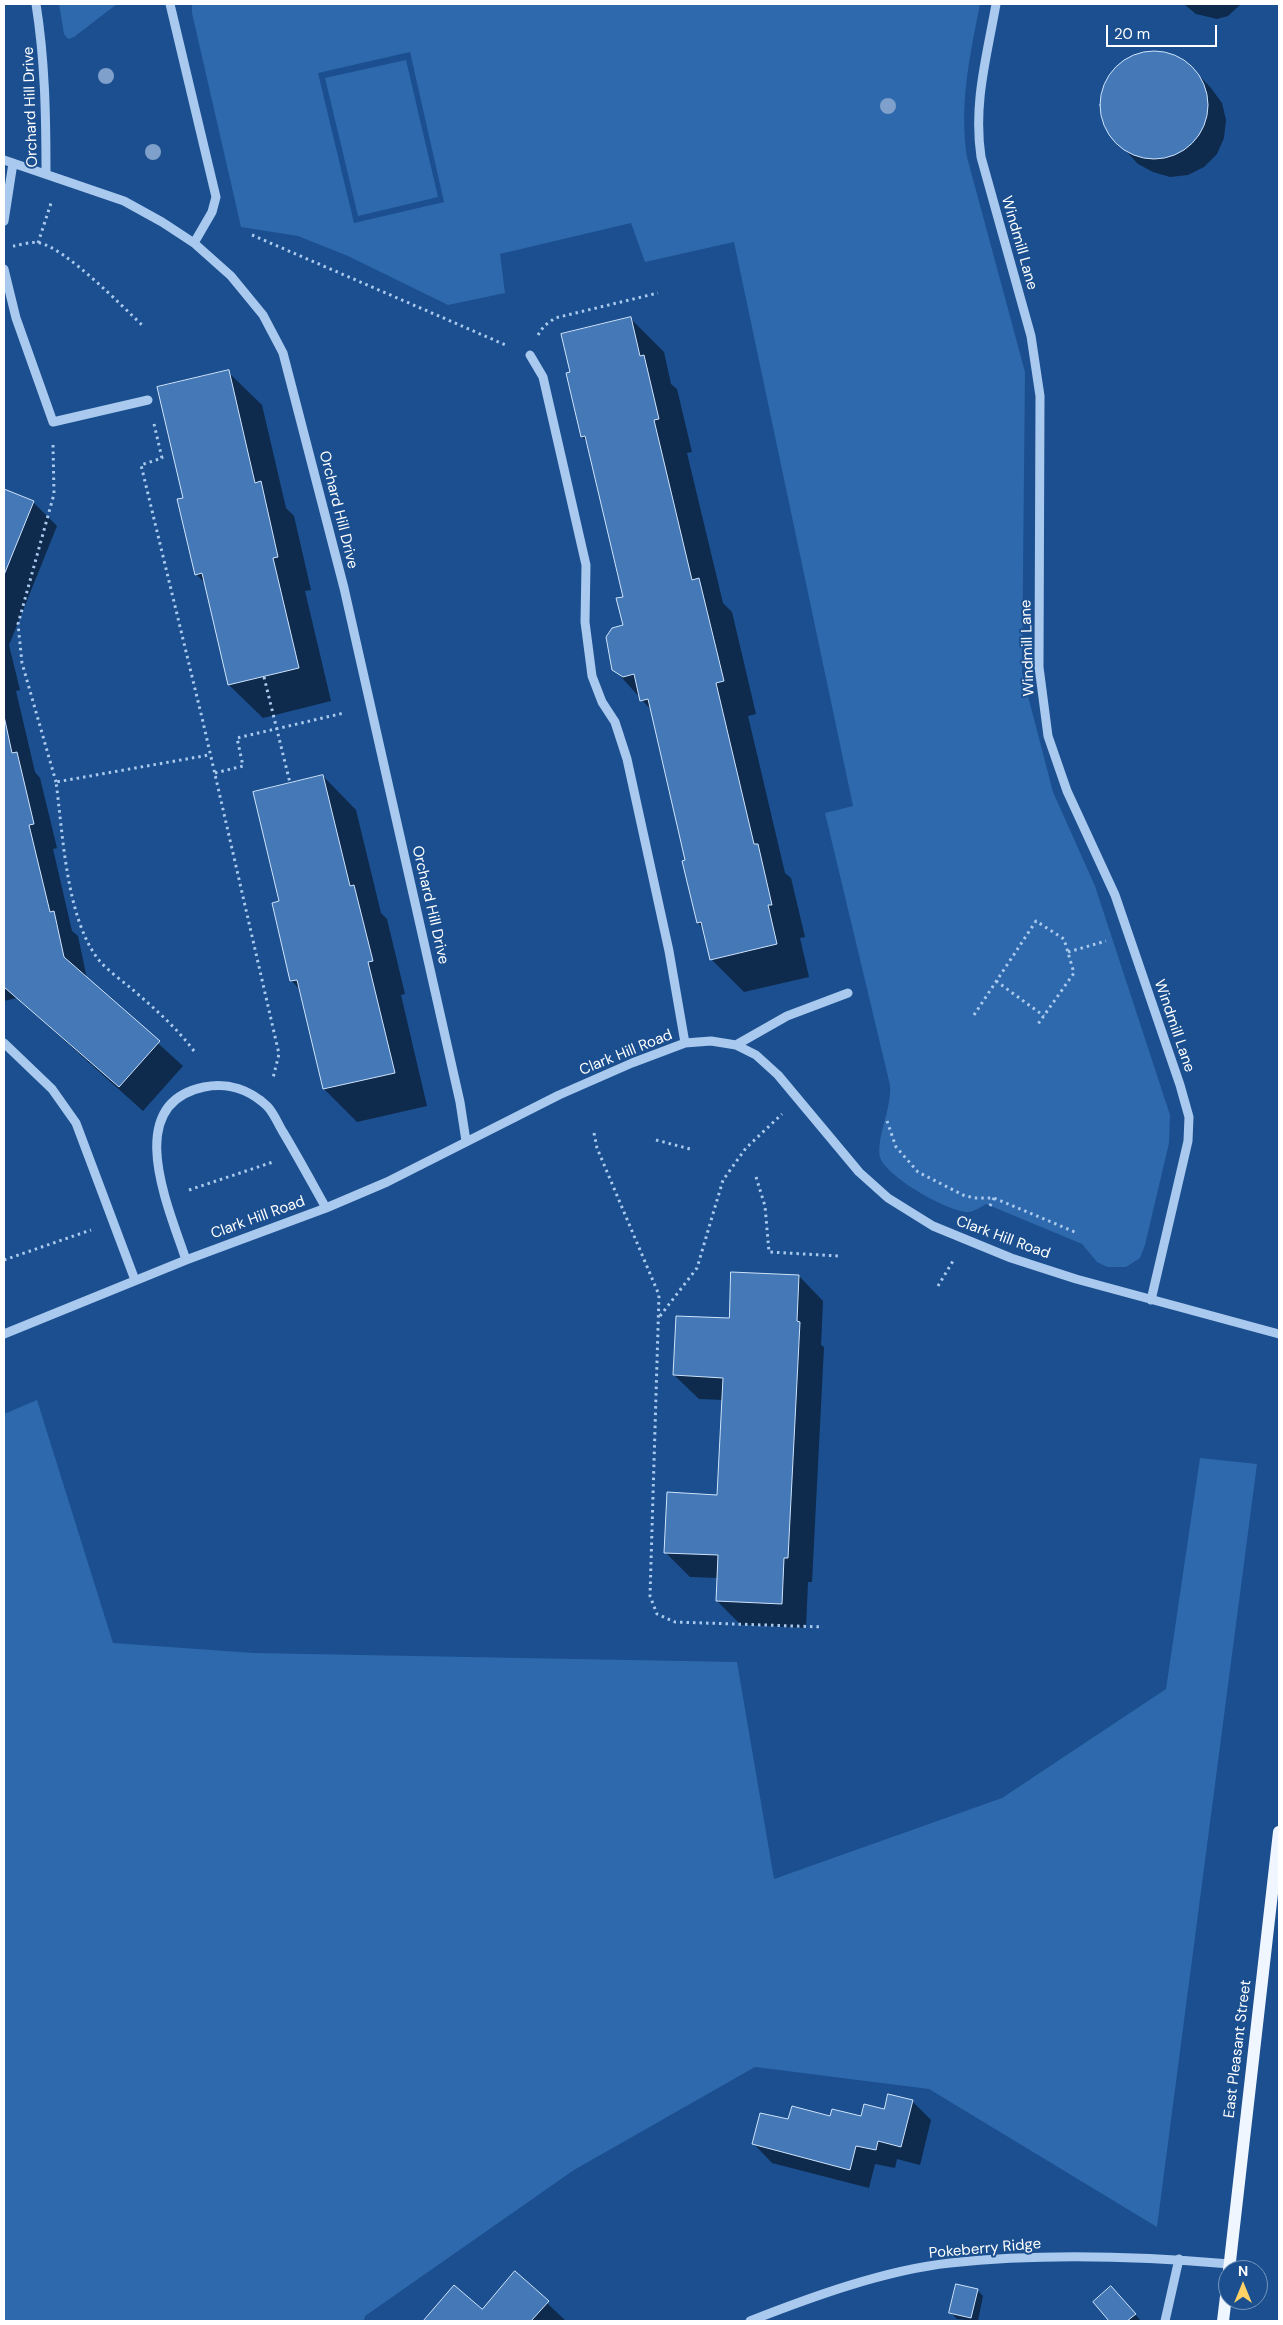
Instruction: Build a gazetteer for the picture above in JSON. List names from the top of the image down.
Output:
{
  "streets": {
    "main road": ["East Pleasant Street"],
    "street": [
      "Orchard Hill Drive",
      "Windmill Lane",
      "Clark Hill Road",
      "Pokeberry Ridge"
    ]
  },
  "crossings": [
    ["Orchard Hill Drive", "Clark Hill Road"],
    ["Windmill Lane", "Clark Hill Road"]
  ],
  "scale_bar": "20 m",
  "north": "top"
}
